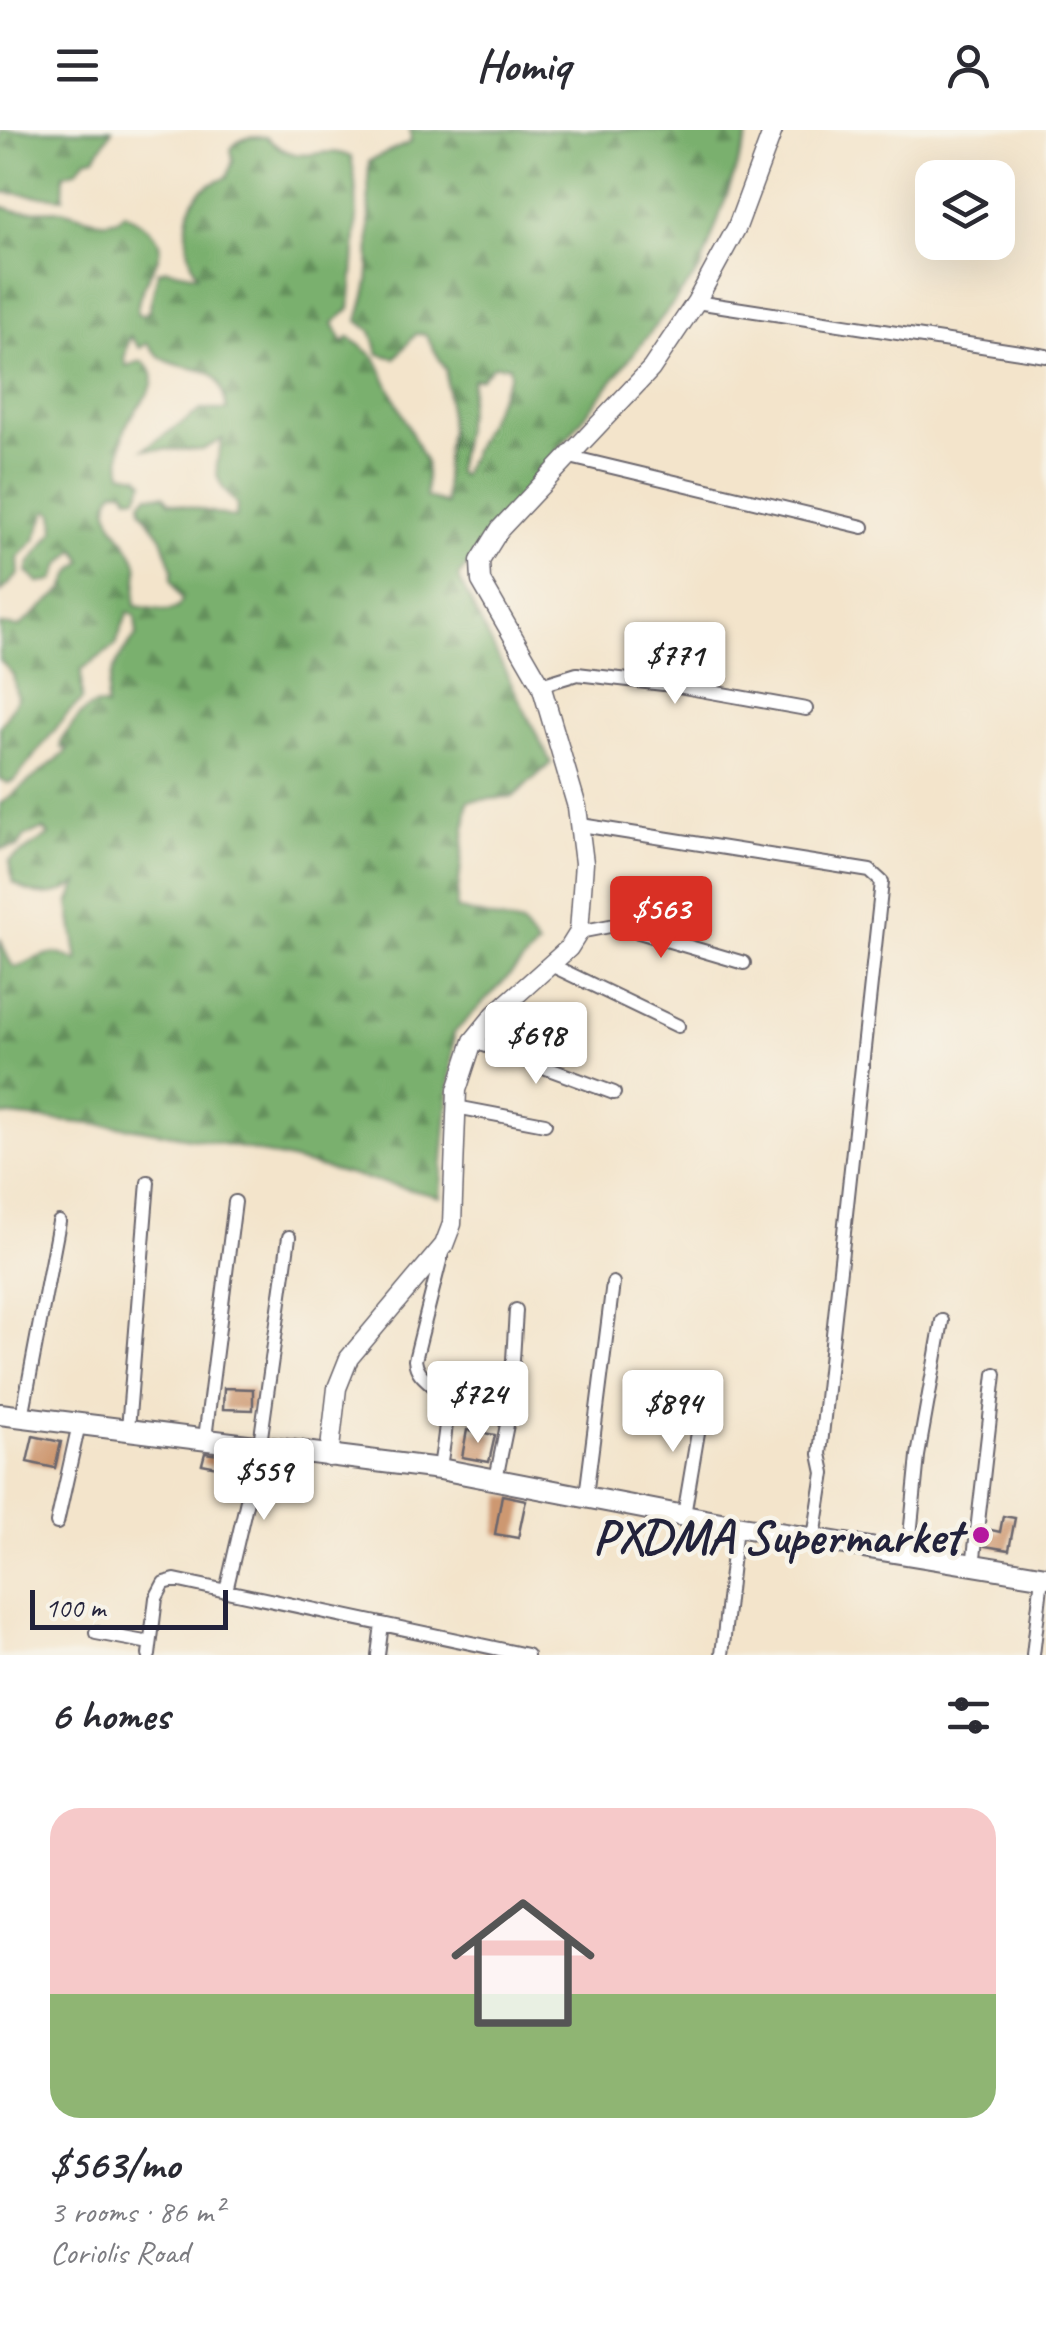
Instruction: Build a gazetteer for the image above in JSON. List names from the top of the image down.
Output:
{
  "places": ["PXDMA Supermarket"],
  "scale_bar": "100 m",
  "page": {
    "header": "Homiq",
    "price": [
      "$771",
      "$563",
      "$698",
      "$724",
      "$894",
      "$559"
    ],
    "scale": "100 m",
    "heading": "6 homes",
    "list": [
      {
        "name": "$563/mo",
        "note": "3 rooms · 86 m² · Coriolis Road"
      }
    ]
  }
}
